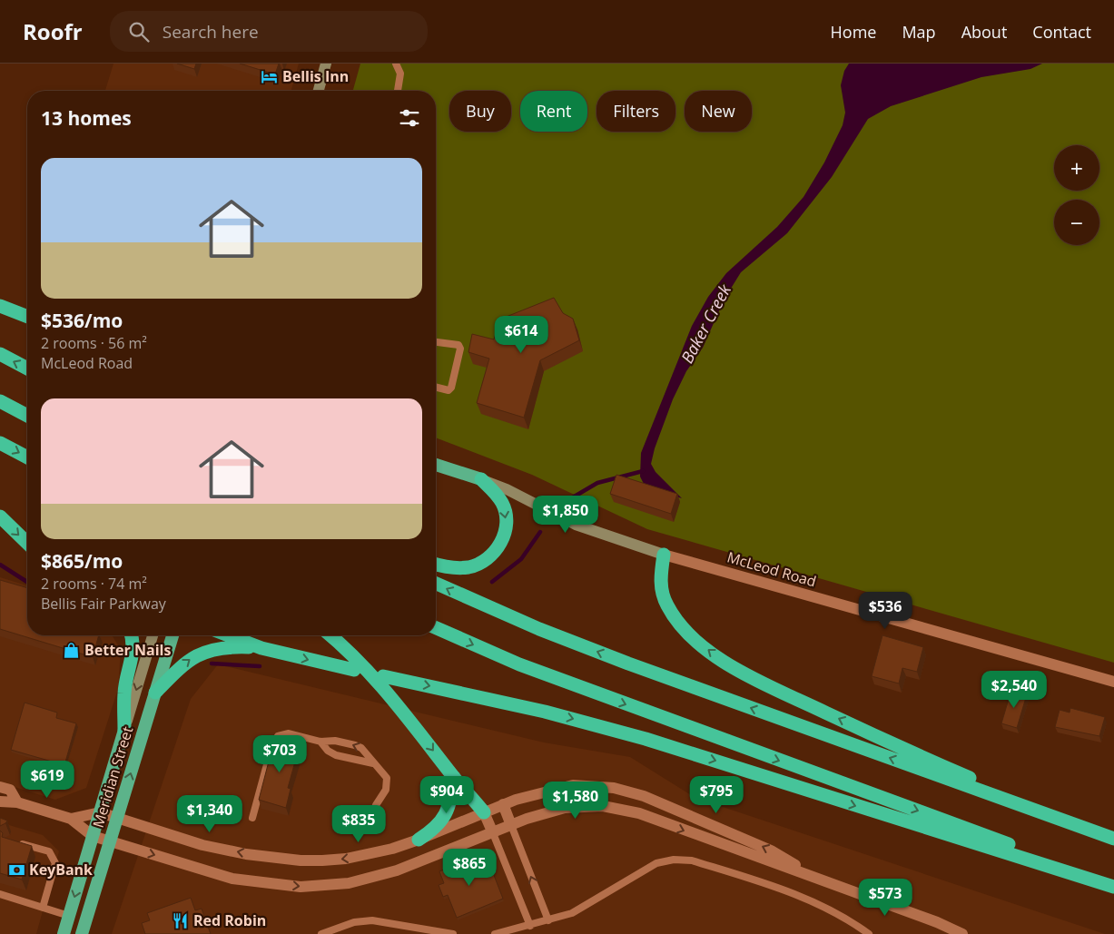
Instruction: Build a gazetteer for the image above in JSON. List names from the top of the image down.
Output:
{
  "streets": {
    "highway": ["McLeod Road", "Meridian Street"]
  },
  "water": ["Baker Creek"],
  "places": {
    "hotel": ["Bellis Inn"],
    "shop": ["Better Nails"],
    "bank": ["KeyBank"],
    "restaurant": ["Red Robin"]
  },
  "page": {
    "header": "Roofr",
    "search": "Search here",
    "nav": [
      "Home",
      "Map",
      "About",
      "Contact"
    ],
    "chip": [
      "Buy",
      "Rent",
      "Filters",
      "New"
    ],
    "heading": "13 homes",
    "map_buttons": ["+", "−"],
    "list": [
      {
        "name": "$536/mo",
        "note": "2 rooms · 56 m² · McLeod Road"
      },
      {
        "name": "$865/mo",
        "note": "2 rooms · 74 m² · Bellis Fair Parkway"
      }
    ],
    "price": [
      "$614",
      "$1,850",
      "$536",
      "$2,540",
      "$703",
      "$619",
      "$904",
      "$795",
      "$1,580",
      "$1,340",
      "$835",
      "$865",
      "$573"
    ]
  }
}
